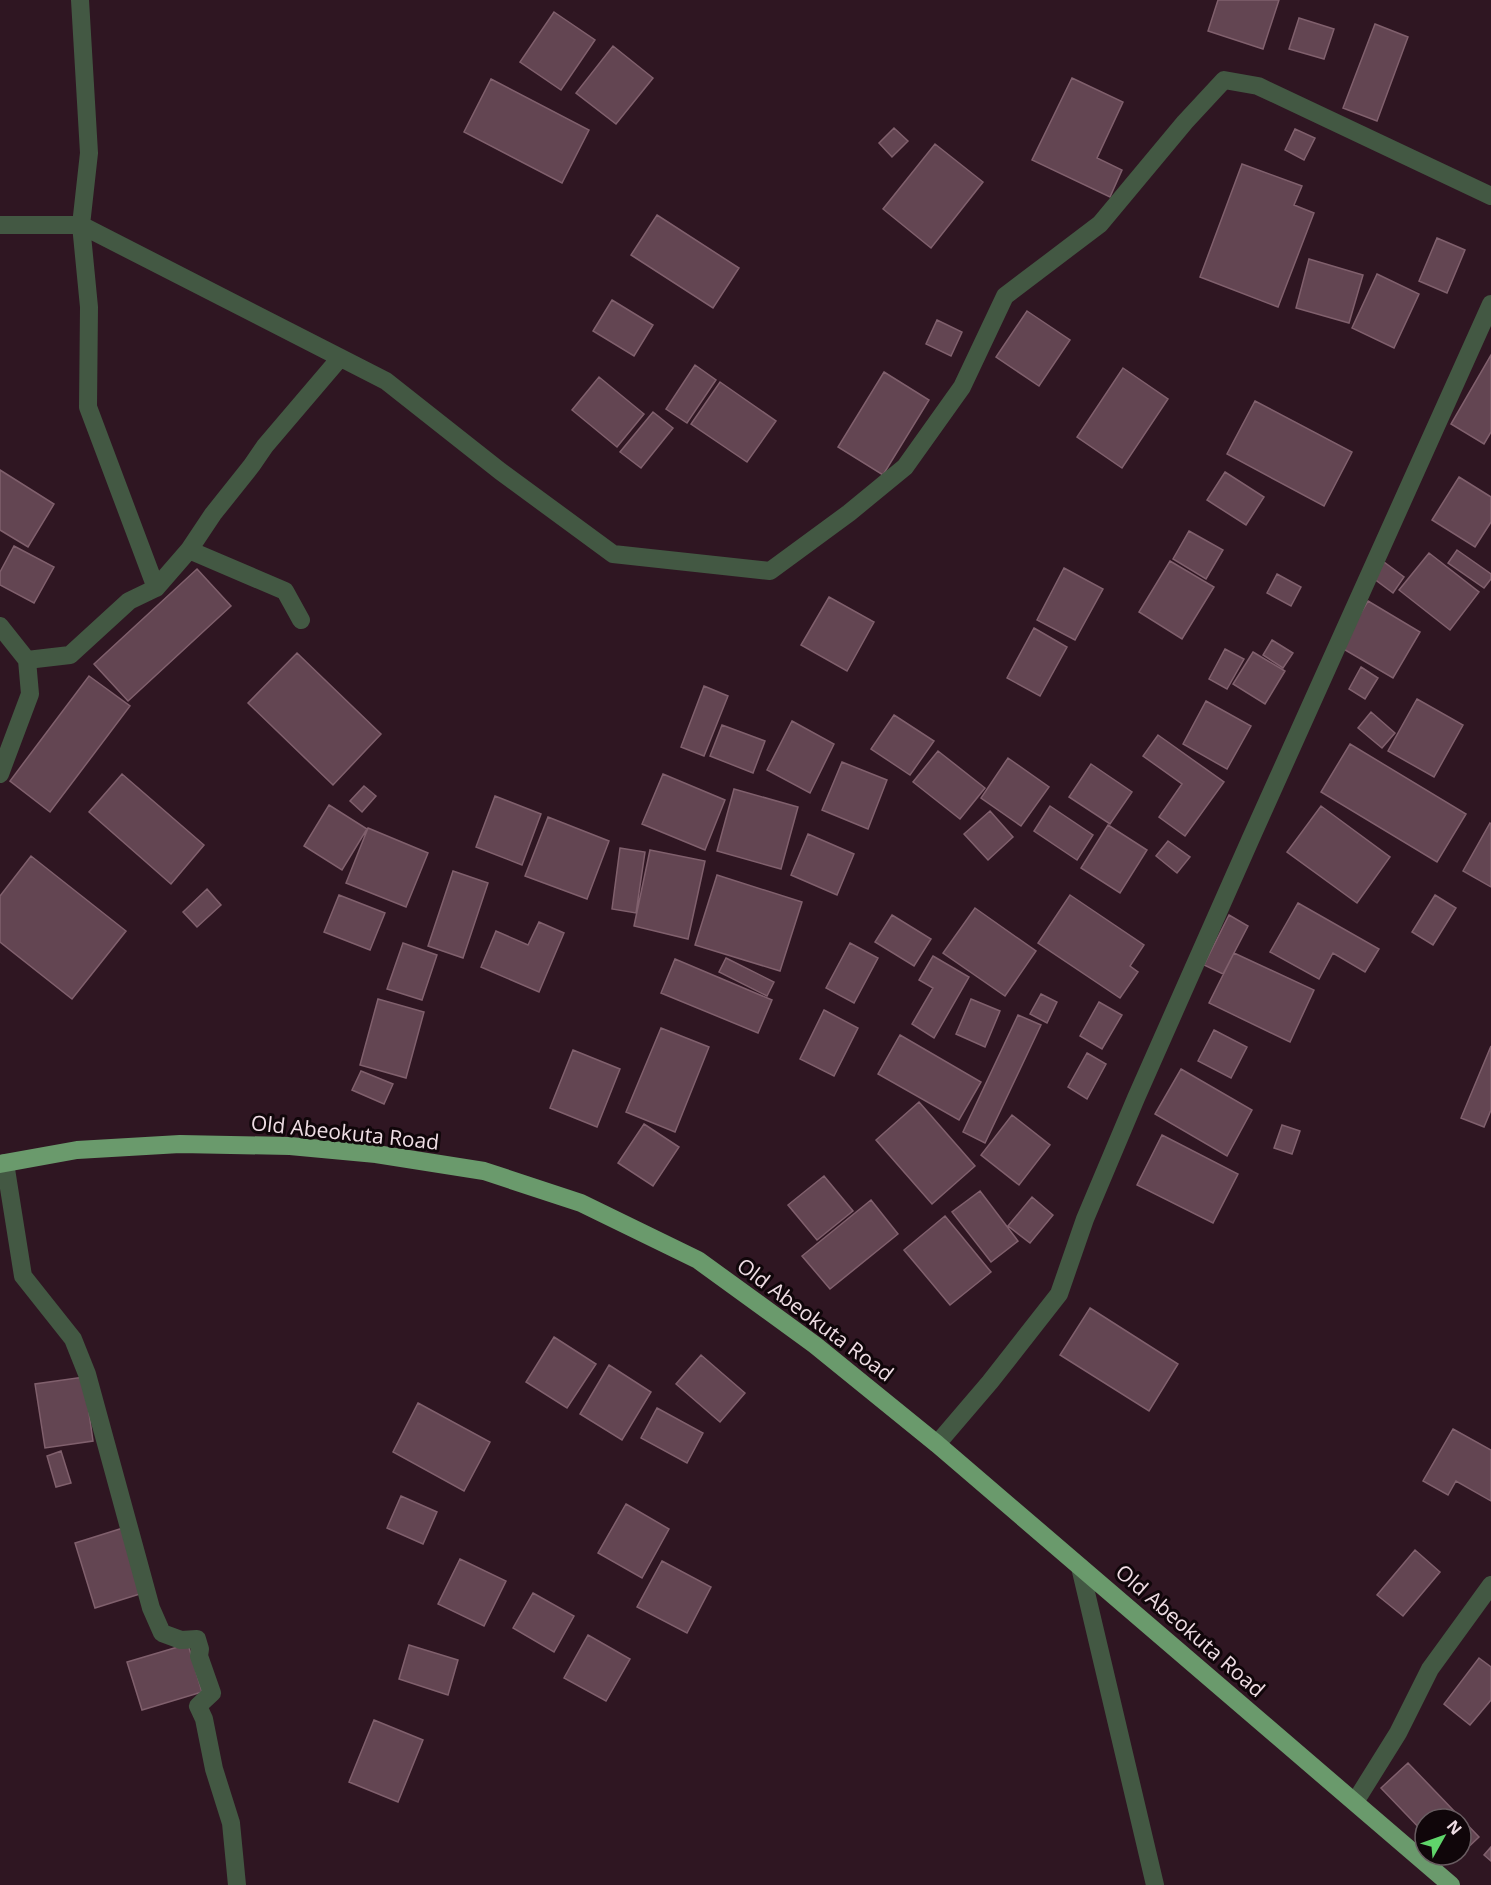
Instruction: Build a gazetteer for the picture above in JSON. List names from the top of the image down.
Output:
{
  "streets": {
    "highway": ["Old Abeokuta Road"]
  },
  "north": "top right"
}
